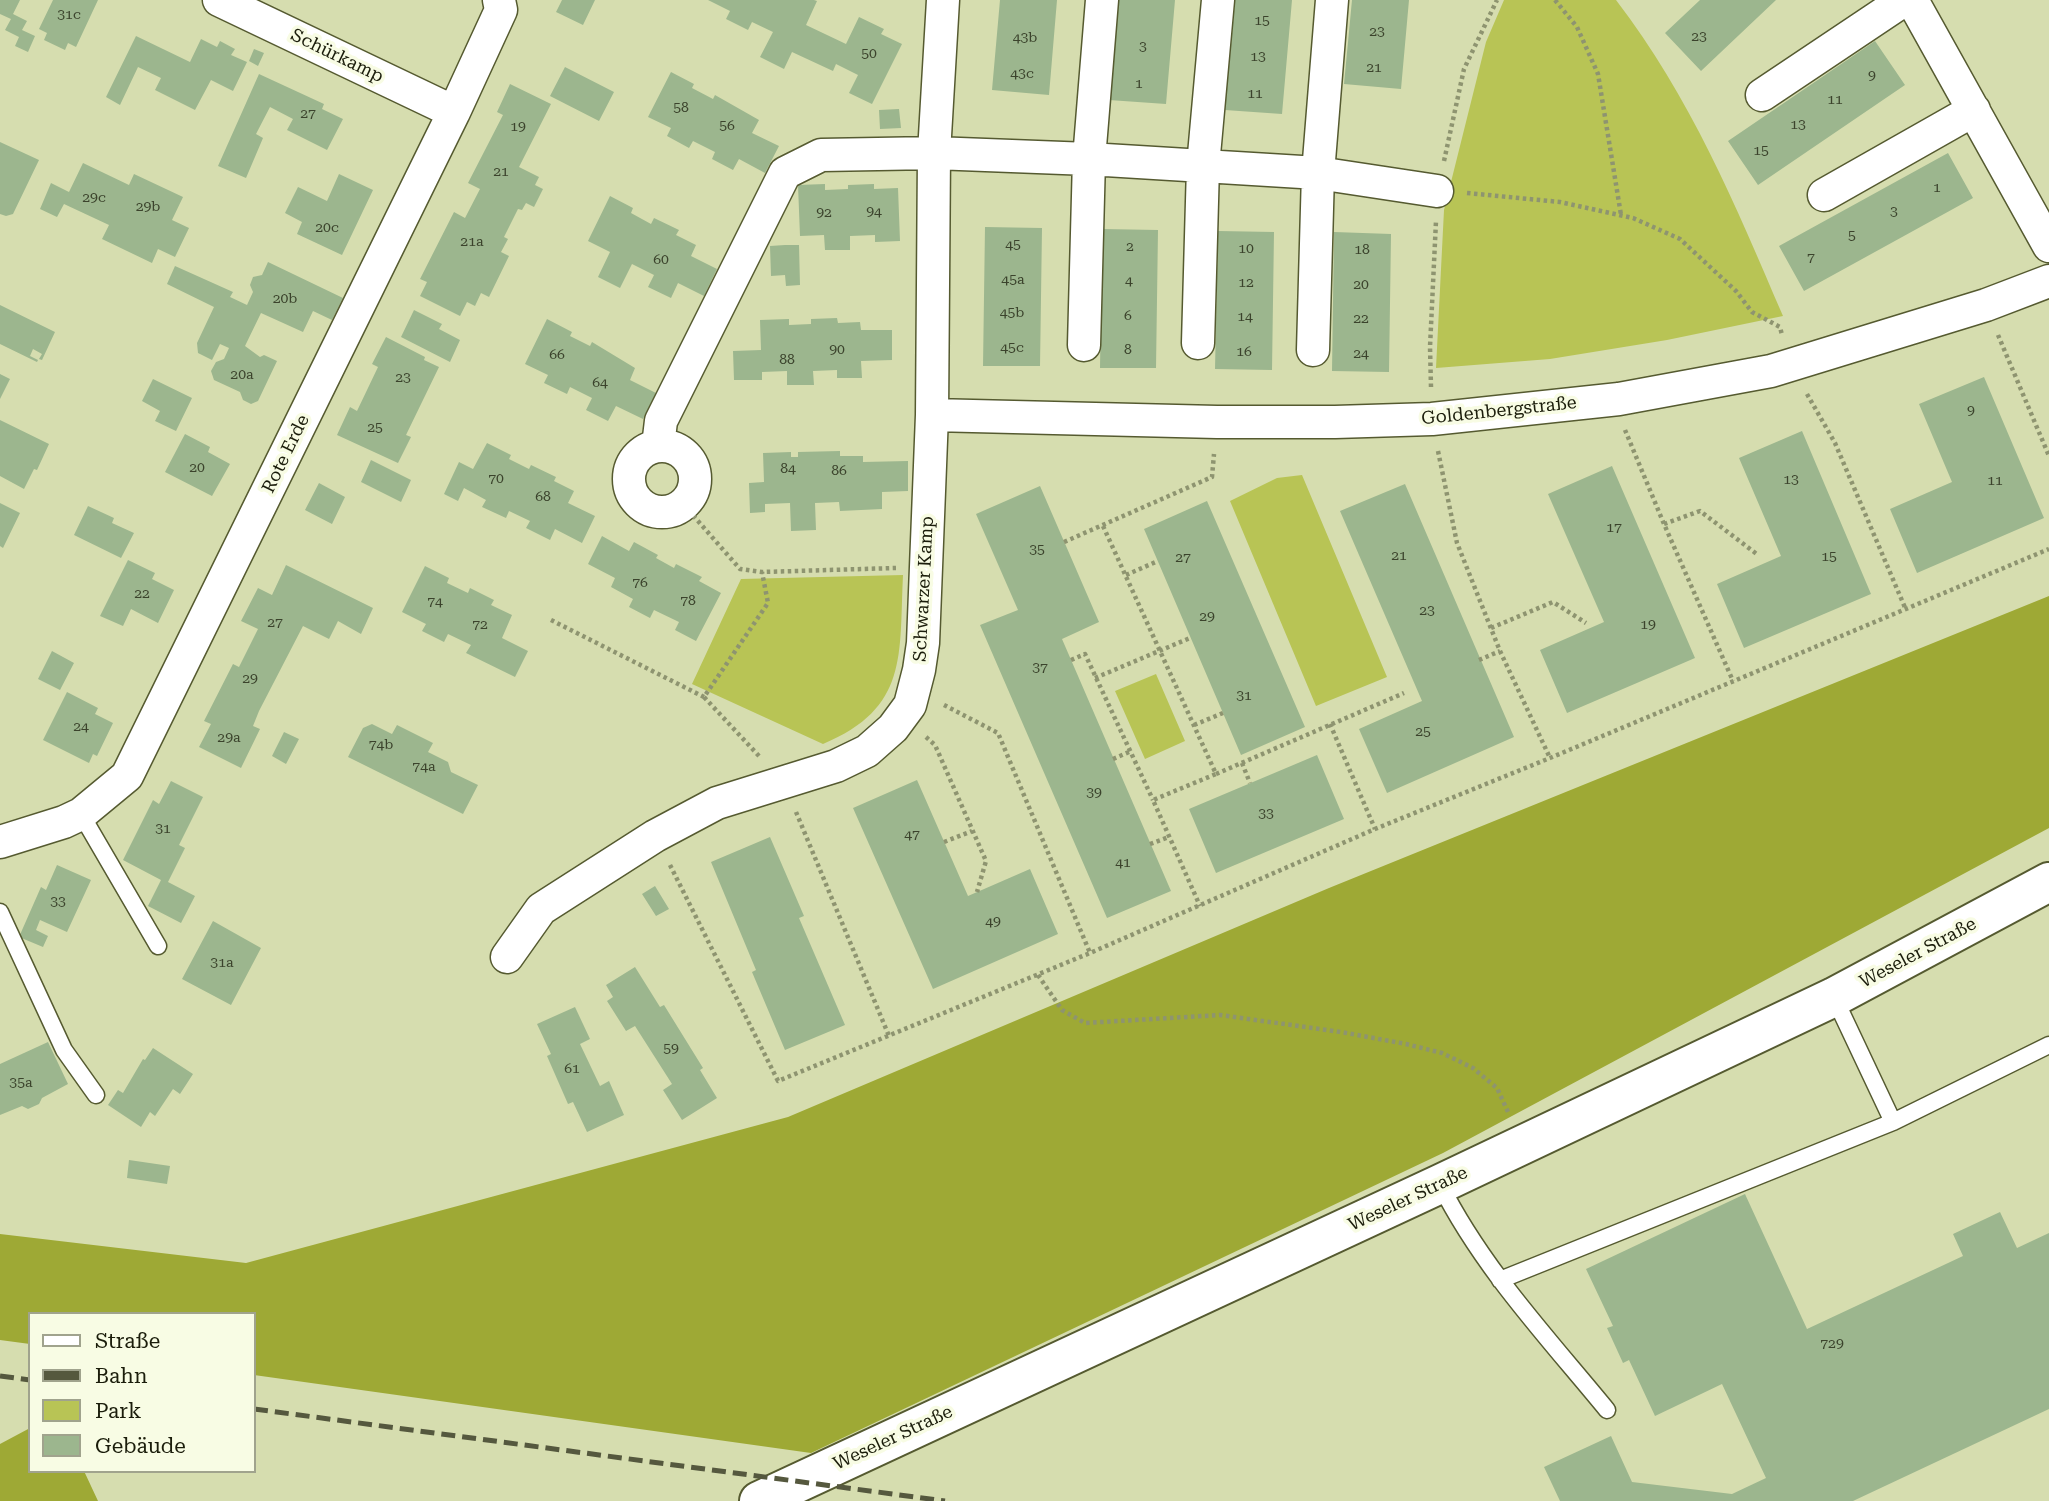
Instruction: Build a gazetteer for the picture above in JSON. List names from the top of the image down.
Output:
{
  "streets": {
    "main road": ["Weseler Straße"],
    "street": [
      "Schürkamp",
      "Goldenbergstraße",
      "Rote Erde",
      "Schwarzer Kamp"
    ]
  },
  "crossings": [
    ["Schürkamp", "Rote Erde"],
    ["Goldenbergstraße", "Schwarzer Kamp"]
  ],
  "house_numbers": [
    "31c",
    "15",
    "23",
    "23",
    "43b",
    "3",
    "50",
    "13",
    "21",
    "43c",
    "9",
    "1",
    "11",
    "11",
    "58",
    "27",
    "13",
    "56",
    "19",
    "15",
    "21",
    "1",
    "29c",
    "29b",
    "94",
    "3",
    "92",
    "20c",
    "5",
    "21a",
    "45",
    "2",
    "10",
    "18",
    "7",
    "60",
    "45a",
    "4",
    "12",
    "20",
    "20b",
    "45b",
    "6",
    "14",
    "22",
    "45c",
    "90",
    "8",
    "16",
    "24",
    "66",
    "88",
    "20a",
    "23",
    "64",
    "9",
    "25",
    "20",
    "84",
    "86",
    "70",
    "13",
    "11",
    "68",
    "17",
    "35",
    "21",
    "15",
    "27",
    "76",
    "22",
    "78",
    "74",
    "23",
    "29",
    "27",
    "72",
    "19",
    "37",
    "29",
    "31",
    "24",
    "25",
    "29a",
    "74b",
    "74a",
    "39",
    "33",
    "31",
    "47",
    "41",
    "33",
    "49",
    "31a",
    "59",
    "61",
    "35a",
    "729"
  ],
  "legend": [
    "Straße",
    "Bahn",
    "Park",
    "Gebäude"
  ]
}
